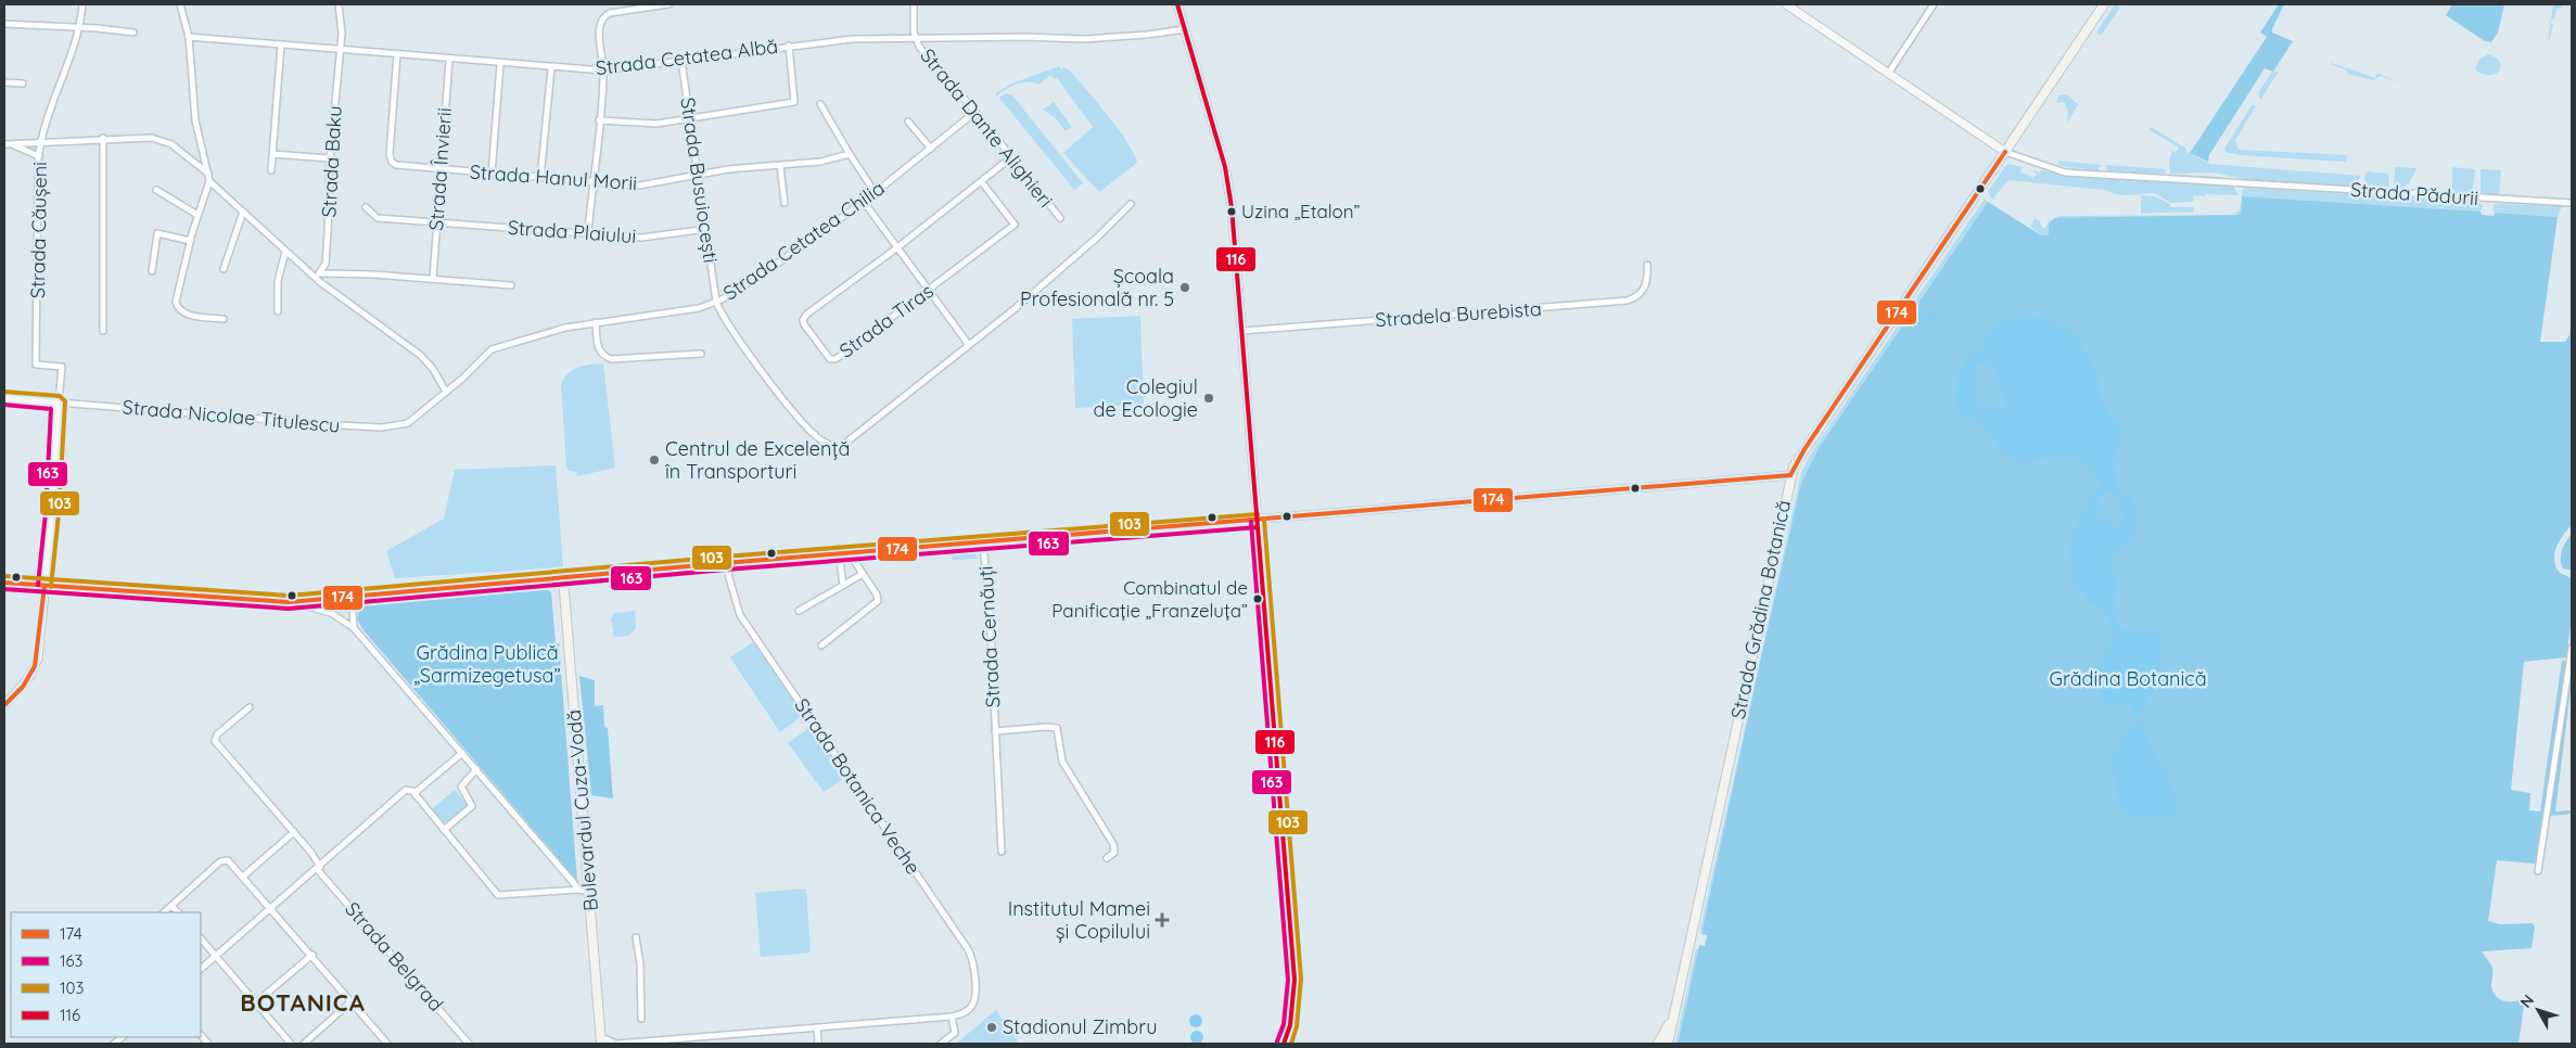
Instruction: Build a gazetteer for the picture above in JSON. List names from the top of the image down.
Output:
{
  "streets": {
    "main road": [
      "Strada Pădurii",
      "Strada Nicolae Titulescu",
      "Strada Grădina Botanică",
      "Bulevardul Cuza-Vodă"
    ],
    "street": [
      "Strada Cetatea Albă",
      "Strada Dante Alighieri",
      "Strada Baku",
      "Strada Învierii",
      "Strada Hanul Morii",
      "Strada Busuiocești",
      "Strada Căușeni",
      "Strada Plaiului",
      "Strada Cetatea Chilia",
      "Stradela Burebista",
      "Strada Tiras",
      "Strada Cernăuți",
      "Strada Botanica Veche",
      "Strada Belgrad"
    ]
  },
  "crossings": [
    ["Strada Cetatea Albă", "Strada Dante Alighieri"],
    ["Strada Cetatea Albă", "Strada Baku"],
    ["Strada Cetatea Albă", "Strada Învierii"],
    ["Strada Cetatea Albă", "Strada Hanul Morii"],
    ["Strada Cetatea Albă", "Strada Busuiocești"],
    ["Strada Dante Alighieri", "Strada Cetatea Chilia"],
    ["Strada Dante Alighieri", "Strada Tiras"],
    ["Strada Învierii", "Strada Hanul Morii"],
    ["Strada Învierii", "Strada Plaiului"],
    ["Strada Hanul Morii", "Strada Busuiocești"],
    ["Strada Busuiocești", "Strada Plaiului"],
    ["Strada Busuiocești", "Strada Cetatea Chilia"],
    ["Strada Pădurii", "Strada Grădina Botanică"],
    ["Strada Căușeni", "Strada Nicolae Titulescu"],
    ["Strada Cetatea Chilia", "Strada Nicolae Titulescu"]
  ],
  "districts": ["BOTANICA"],
  "parks": ["Grădina Publică „Sarmizegetusa”", "Grădina Botanică"],
  "places": {
    "other": [
      "Uzina „Etalon”",
      "Școala Profesională nr. 5",
      "Colegiul de Ecologie",
      "Centrul de Excelență în Transporturi",
      "Combinatul de Panificație „Franzeluța”",
      "Stadionul Zimbru"
    ],
    "health": ["Institutul Mamei și Copilului"]
  },
  "lines": [
    "transit line 116",
    "transit line 174",
    "transit line 103",
    "transit line 163"
  ],
  "legend": [
    "174",
    "163",
    "103",
    "116"
  ],
  "north": "top left"
}
